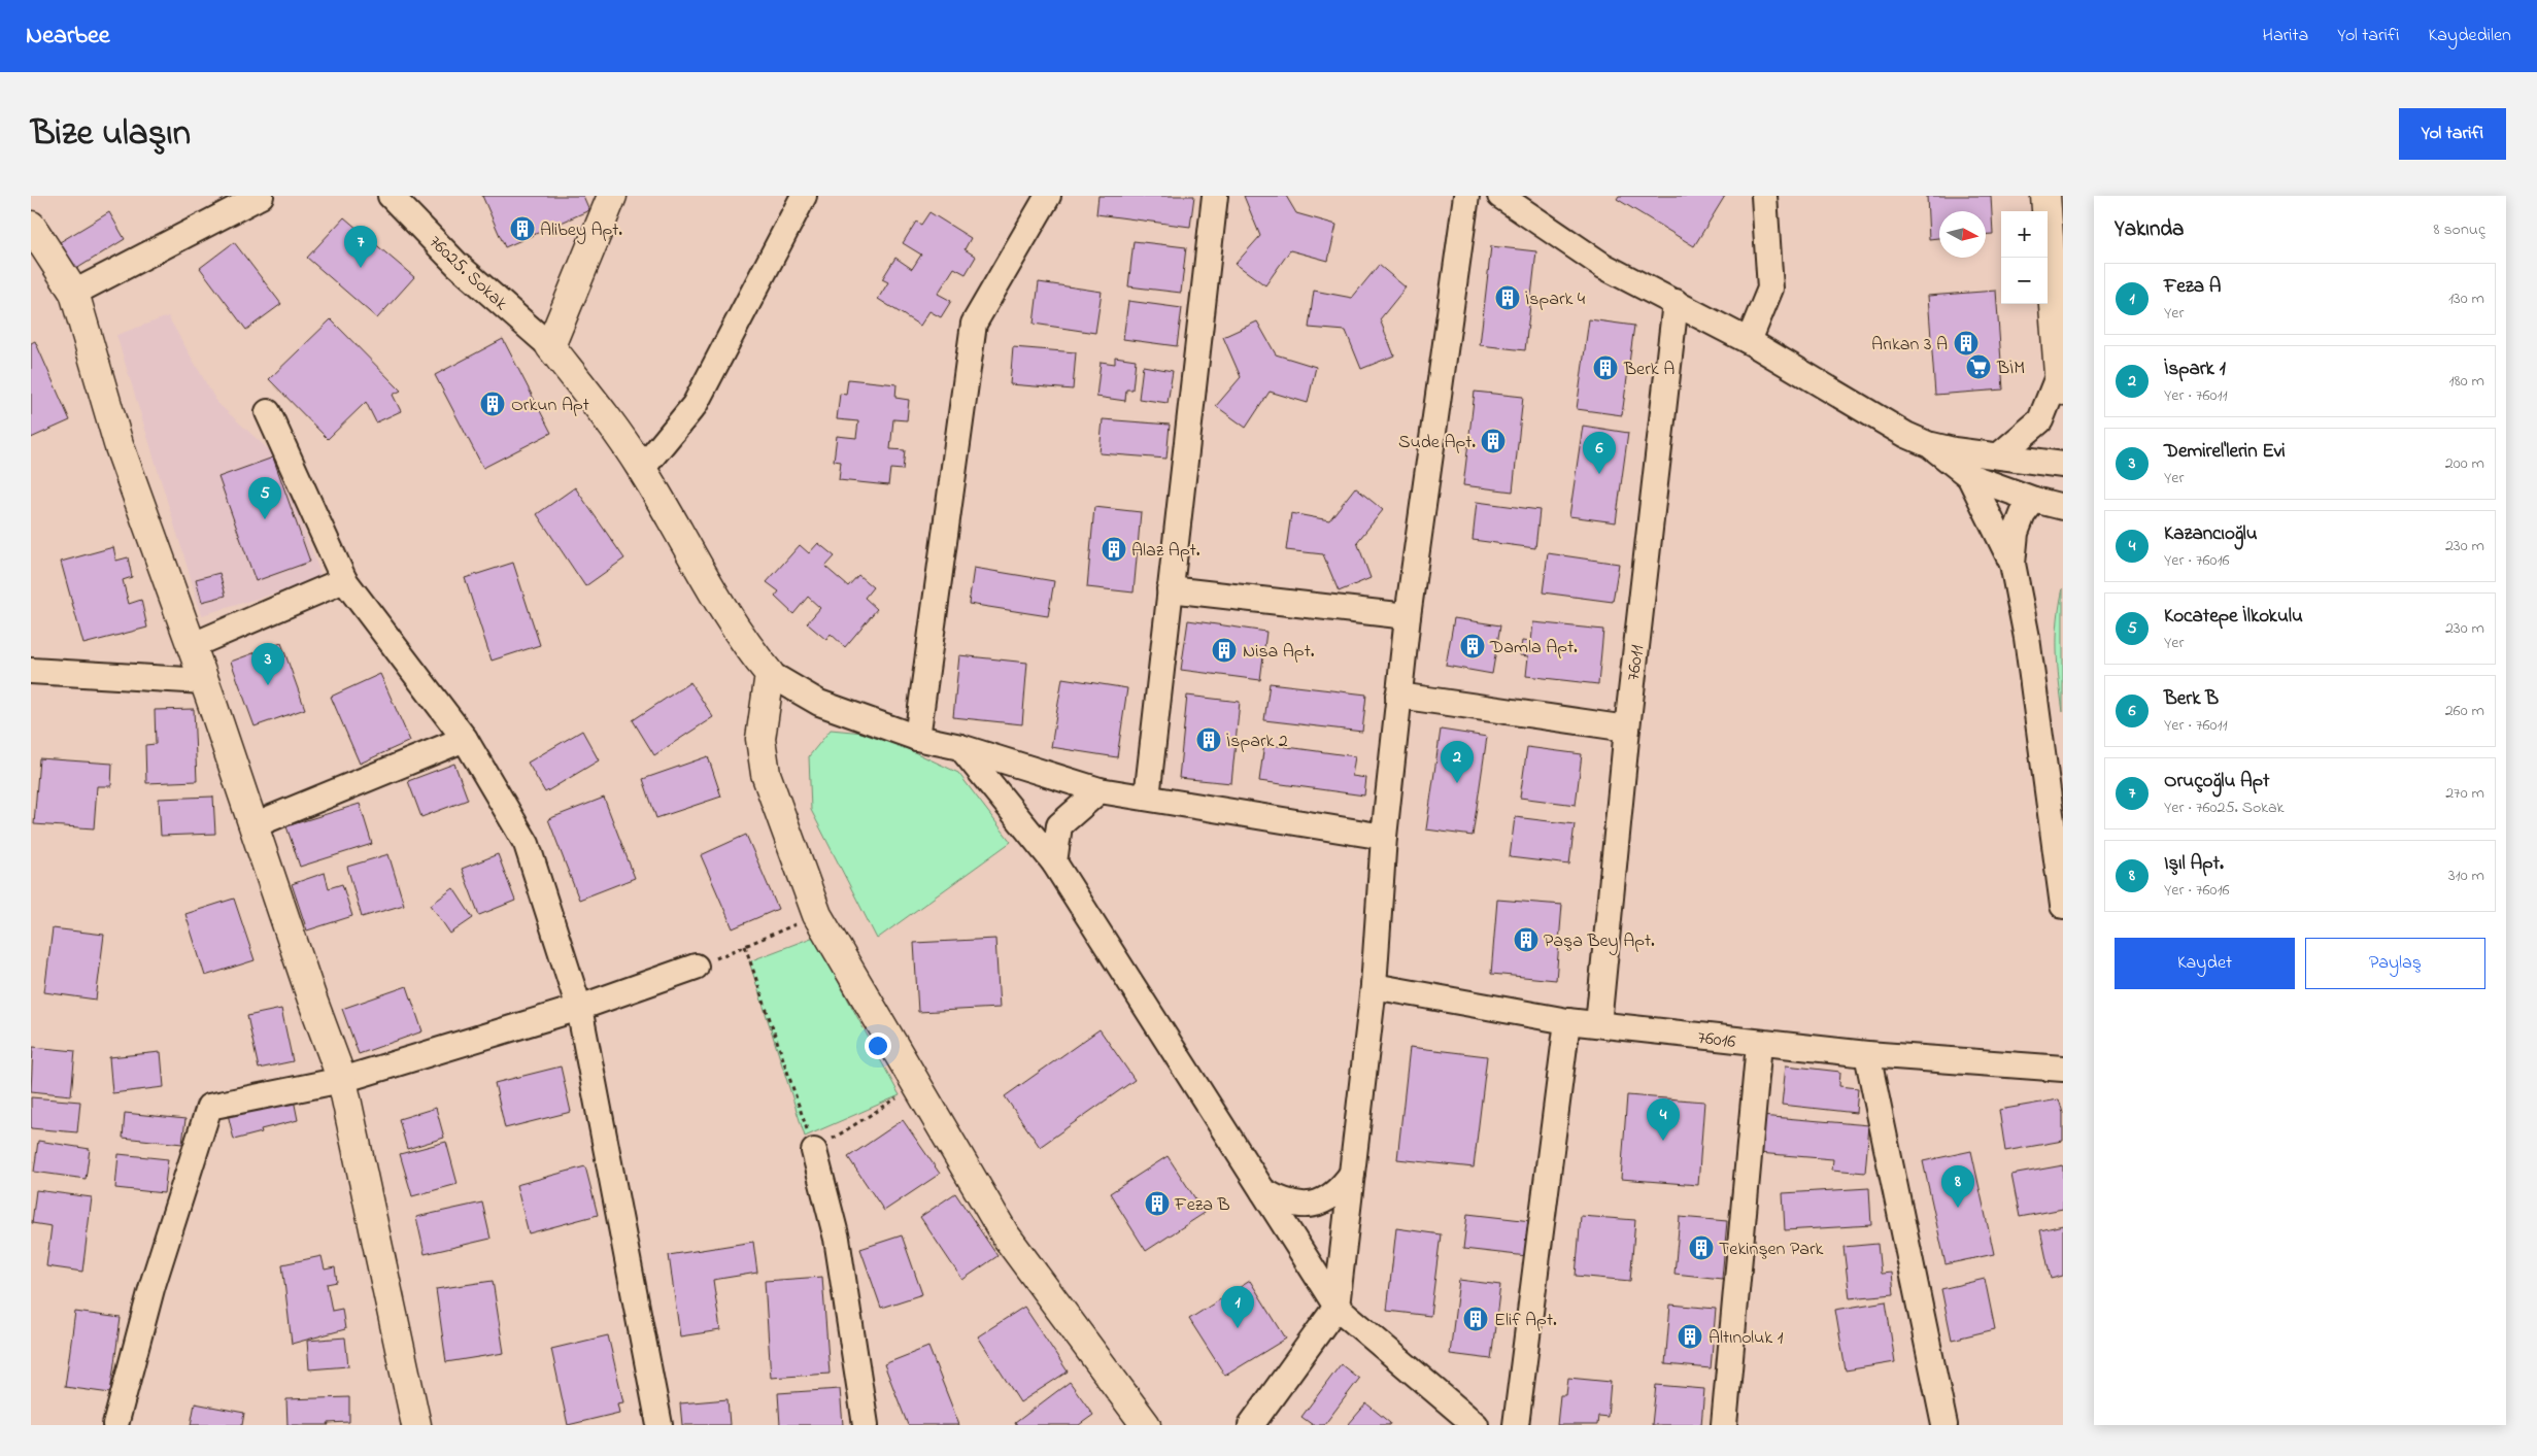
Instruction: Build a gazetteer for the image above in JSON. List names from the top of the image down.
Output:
{
  "streets": {
    "street": ["76025. Sokak", "76011", "76016"]
  },
  "crossings": [
    ["76011", "76016"]
  ],
  "places": {
    "building": [
      "Alibey Apt.",
      "İspark 4",
      "Arıkan 3 A",
      "Berk A",
      "Orkun Apt",
      "Sude Apt.",
      "Alaz Apt.",
      "Damla Apt.",
      "Nisa Apt.",
      "İspark 2",
      "Paşa Bey Apt.",
      "Feza B",
      "Tekinşen Park",
      "Elif Apt.",
      "Altınoluk 1"
    ],
    "supermarket": ["BİM"]
  },
  "north": "right",
  "page": {
    "header": "Nearbee",
    "nav": ["Harita", "Yol tarifi", "Kaydedilen"],
    "title": "Bize ulaşın",
    "buttons": [
      "Yol tarifi",
      ["Kaydet", "Paylaş"]
    ],
    "heading": ["Yakında", "8 sonuç"],
    "map_buttons": ["+", "−"],
    "pins": [
      "7",
      "6",
      "5",
      "3",
      "2",
      "4",
      "8",
      "1"
    ],
    "list": [
      {
        "mark": "1",
        "name": "Feza A",
        "note": "Yer",
        "value": "130 m"
      },
      {
        "mark": "2",
        "name": "İspark 1",
        "note": "Yer · 76011",
        "value": "180 m"
      },
      {
        "mark": "3",
        "name": "Demirel'lerin Evi",
        "note": "Yer",
        "value": "200 m"
      },
      {
        "mark": "4",
        "name": "Kazancıoğlu",
        "note": "Yer · 76016",
        "value": "230 m"
      },
      {
        "mark": "5",
        "name": "Kocatepe İlkokulu",
        "note": "Yer",
        "value": "230 m"
      },
      {
        "mark": "6",
        "name": "Berk B",
        "note": "Yer · 76011",
        "value": "260 m"
      },
      {
        "mark": "7",
        "name": "Oruçoğlu Apt",
        "note": "Yer · 76025. Sokak",
        "value": "270 m"
      },
      {
        "mark": "8",
        "name": "Işıl Apt.",
        "note": "Yer · 76016",
        "value": "310 m"
      }
    ]
  }
}
